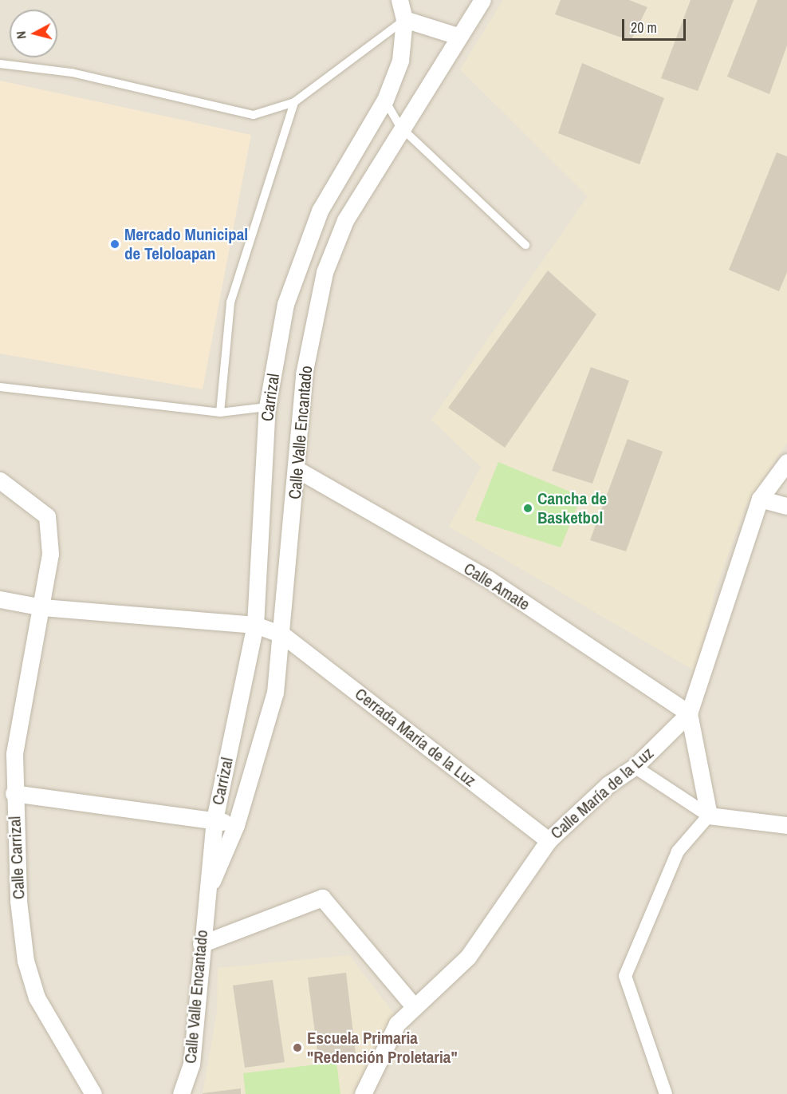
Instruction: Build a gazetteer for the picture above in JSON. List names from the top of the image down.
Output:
{
  "streets": {
    "street": [
      "Carrizal",
      "Calle Valle Encantado",
      "Calle Amate",
      "Cerrada María de la Luz",
      "Calle María de la Luz",
      "Calle Carrizal"
    ]
  },
  "crossings": [
    ["Carrizal", "Calle Valle Encantado"],
    ["Calle Valle Encantado", "Calle Amate"],
    ["Calle Valle Encantado", "Cerrada María de la Luz"],
    ["Calle Amate", "Calle María de la Luz"],
    ["Cerrada María de la Luz", "Calle María de la Luz"]
  ],
  "places": ["Mercado Municipal de Teloloapan", "Cancha de Basketbol", "Escuela Primaria \"Redención Proletaria\""],
  "scale_bar": "20 m",
  "north": "left"
}
